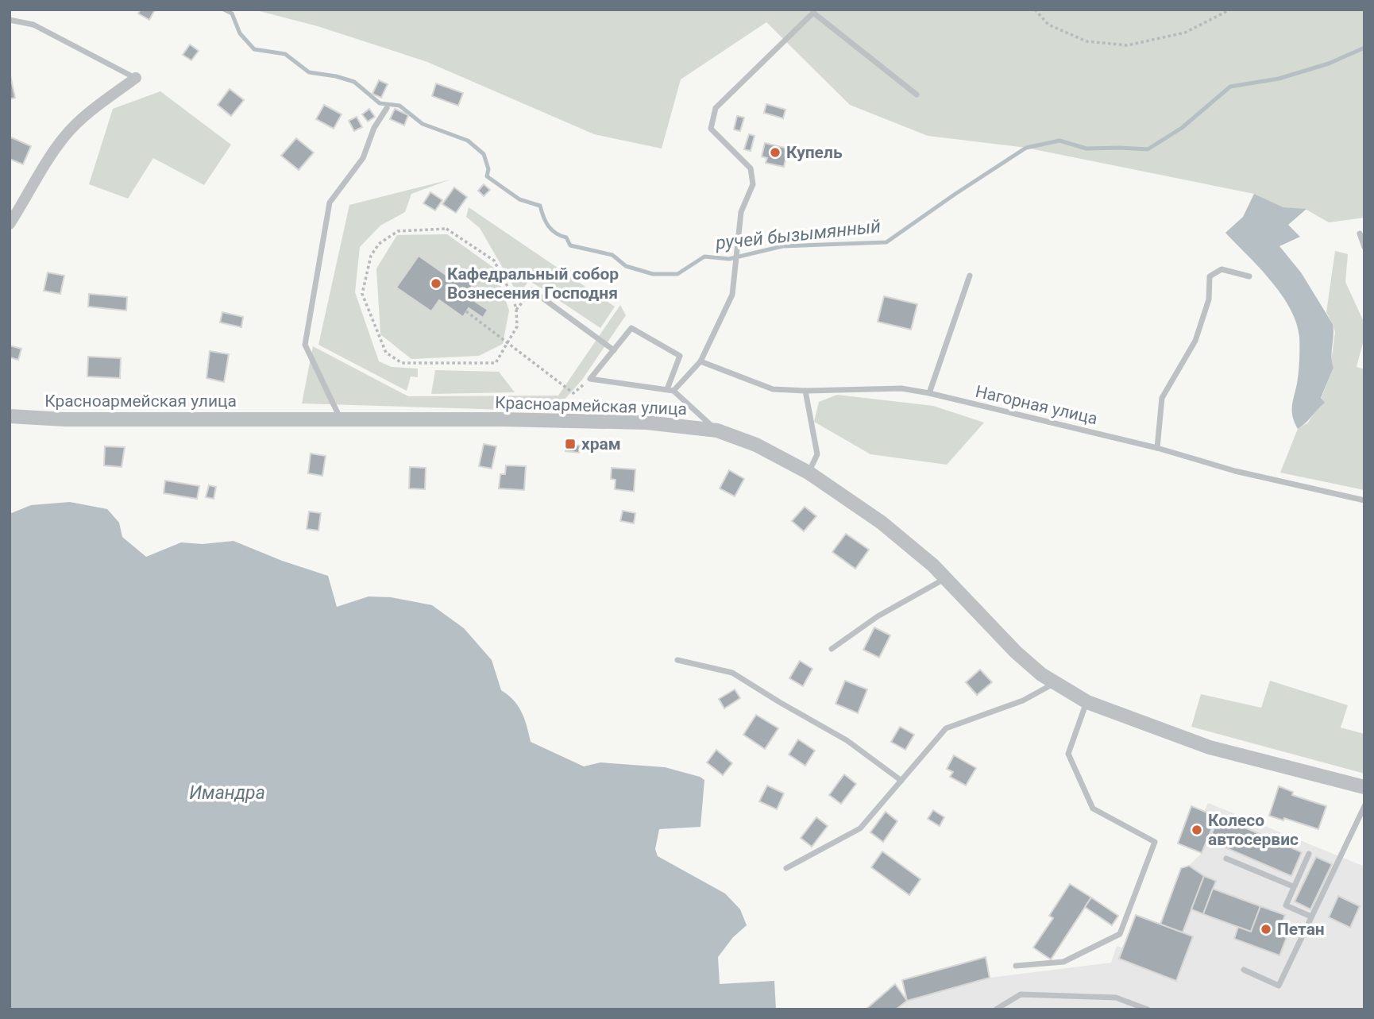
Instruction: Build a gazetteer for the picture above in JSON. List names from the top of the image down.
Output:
{
  "streets": {
    "street": ["Красноармейская улица"],
    "lane": ["Нагорная улица"]
  },
  "water": ["ручей бызымянный", "Имандра"],
  "places": {
    "other": [
      "Купель",
      "Кафедральный собор Вознесения Господня",
      "Колесо автосервис",
      "Петан"
    ],
    "transit": ["храм"]
  }
}
